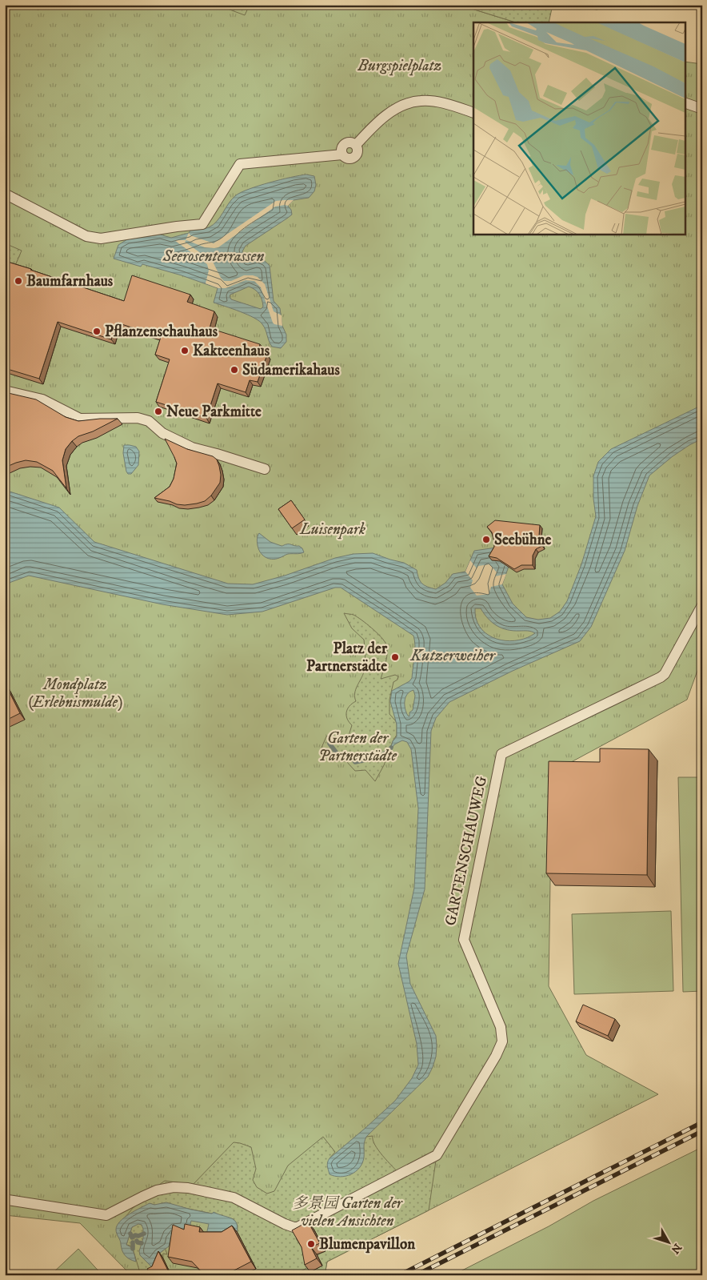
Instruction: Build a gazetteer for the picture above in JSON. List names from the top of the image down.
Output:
{
  "streets": {
    "street": ["GARTENSCHAUWEG"]
  },
  "water": ["Seerosenterrassen", "Kutzerweiher"],
  "parks": [
    "Burgspielplatz",
    "Luisenpark",
    "Mondplatz (Erlebnismulde)",
    "Garten der Partnerstädte",
    "多景园 Garten der vielen Ansichten"
  ],
  "places": [
    "Baumfarnhaus",
    "Pflanzenschauhaus",
    "Kakteenhaus",
    "Südamerikahaus",
    "Neue Parkmitte",
    "Seebühne",
    "Platz der Partnerstädte",
    "Blumenpavillon"
  ],
  "north": "bottom right"
}
